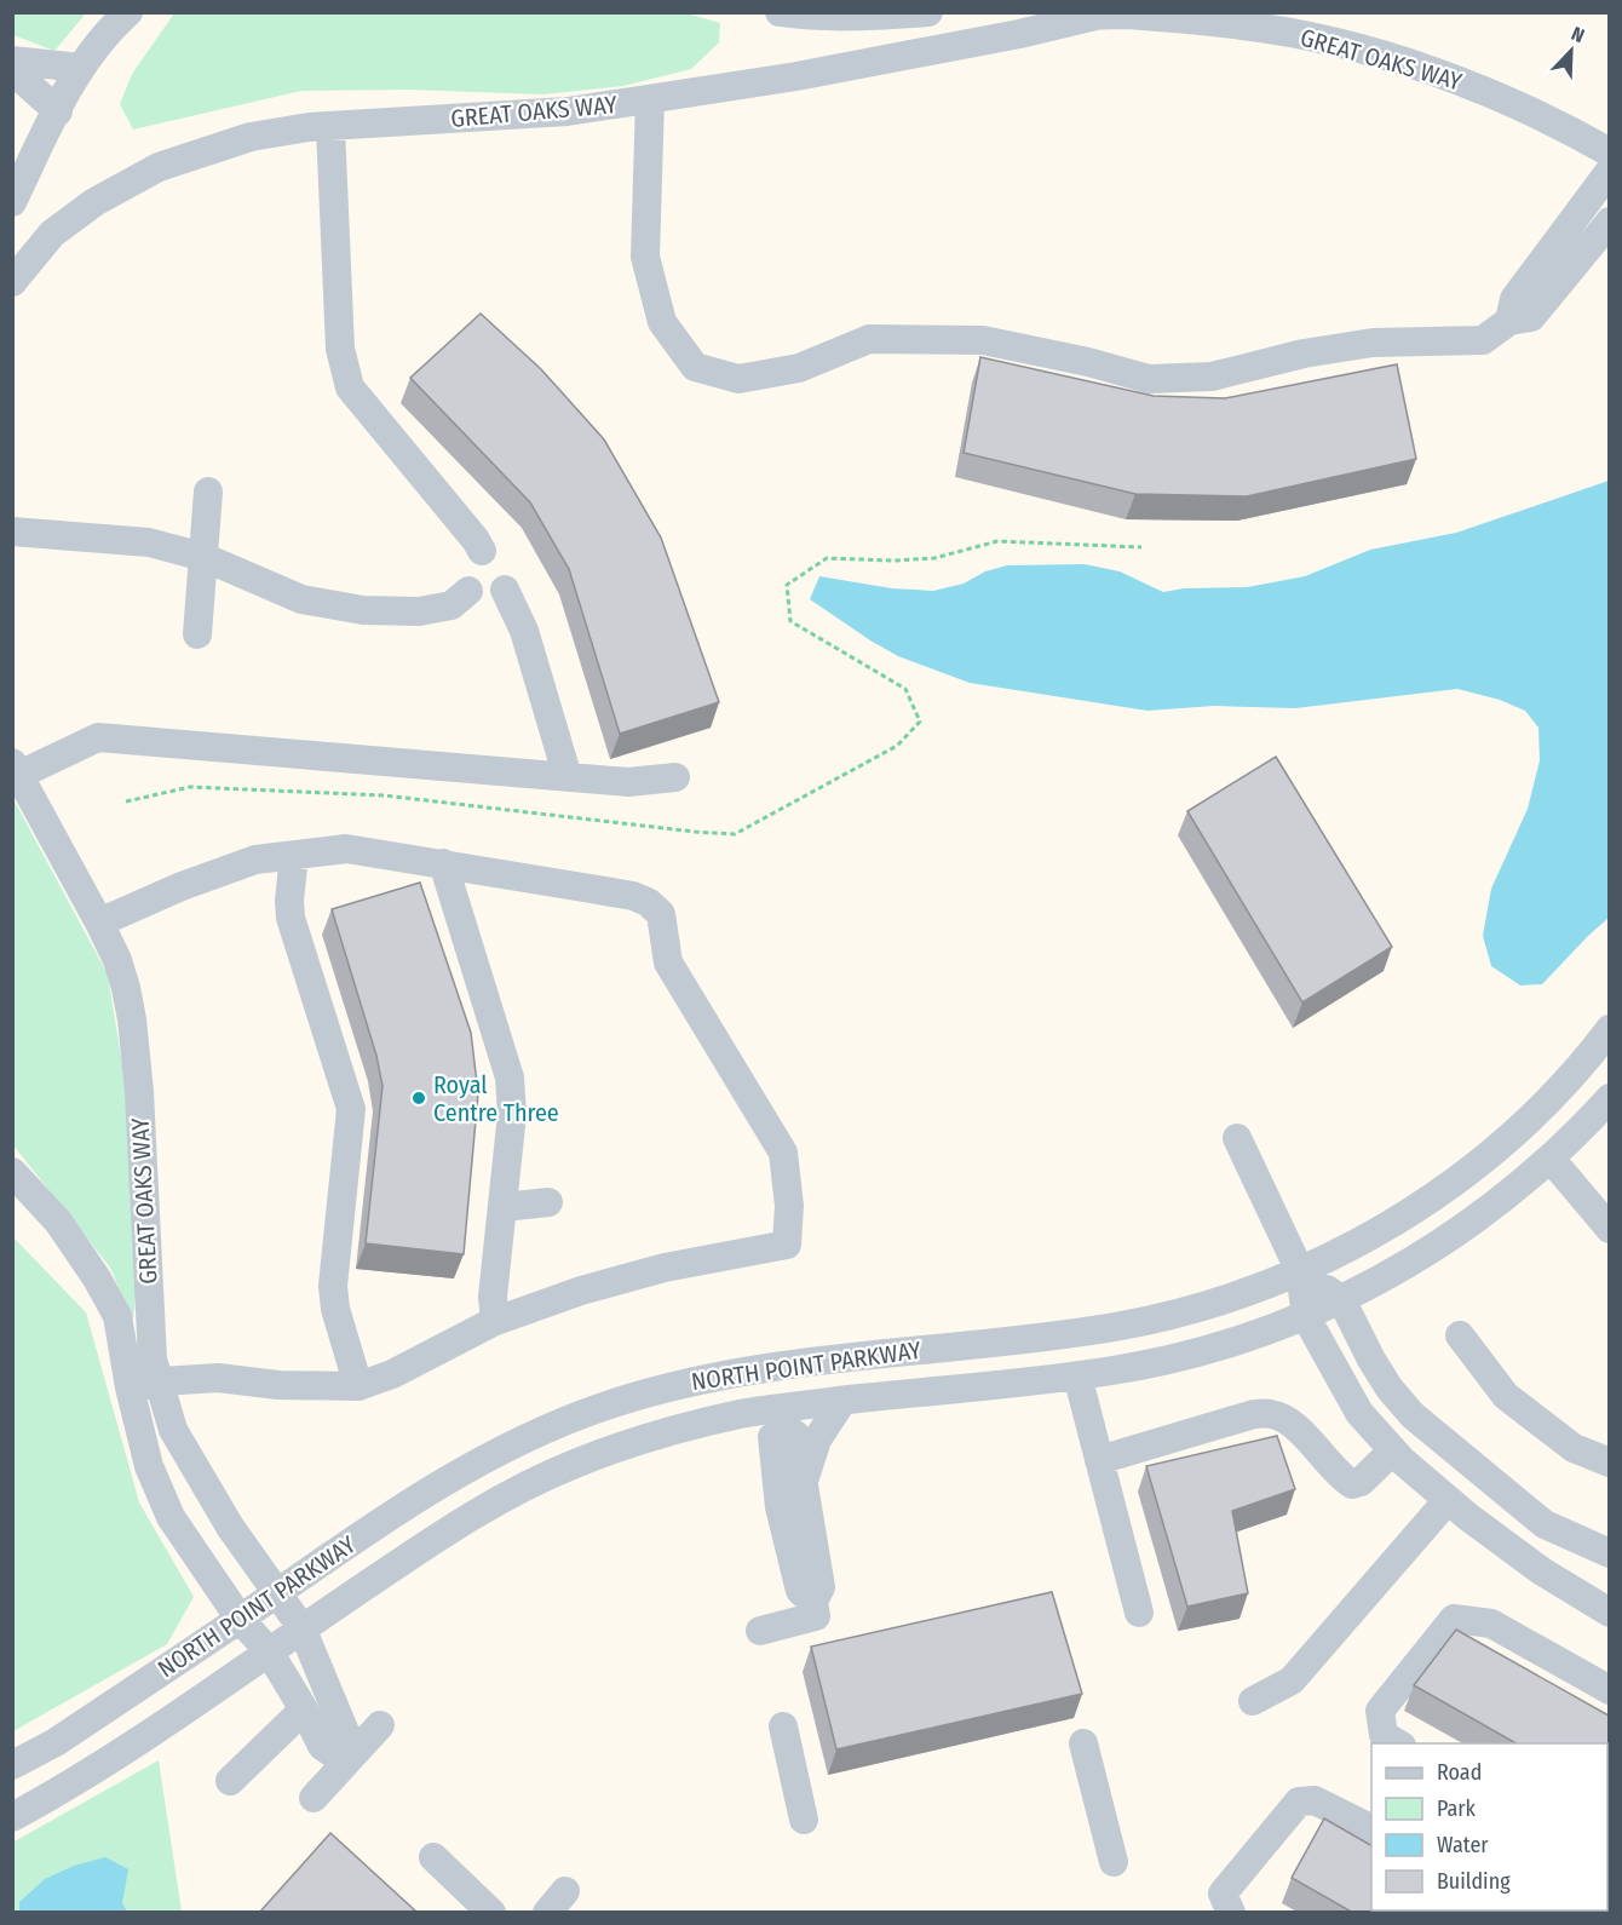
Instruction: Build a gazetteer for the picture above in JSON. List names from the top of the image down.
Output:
{
  "streets": {
    "street": ["GREAT OAKS WAY", "NORTH POINT PARKWAY"]
  },
  "crossings": [
    ["GREAT OAKS WAY", "NORTH POINT PARKWAY"]
  ],
  "places": ["Royal Centre Three"],
  "legend": [
    "Road",
    "Park",
    "Water",
    "Building"
  ],
  "north": "top right"
}
